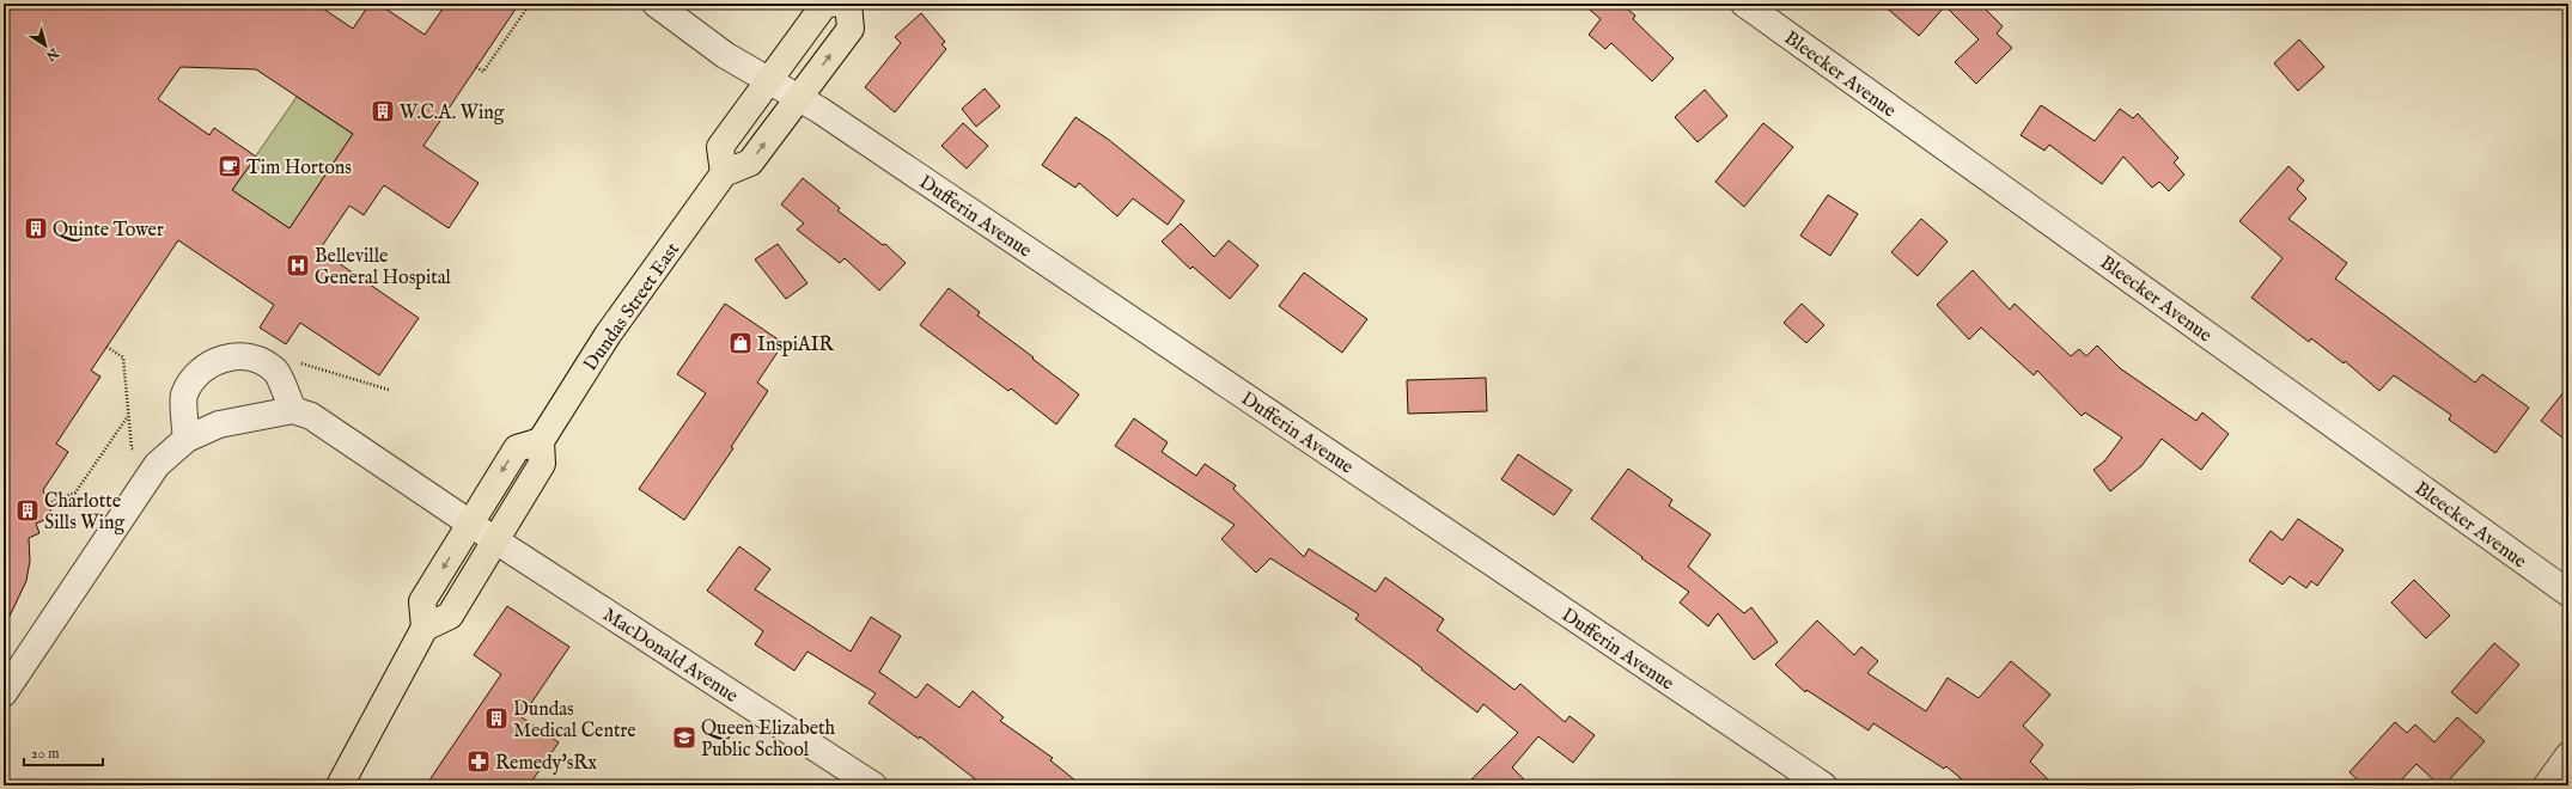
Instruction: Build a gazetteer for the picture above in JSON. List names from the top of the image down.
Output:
{
  "streets": {
    "main road": ["Dundas Street East"],
    "street": ["Bleecker Avenue", "Dufferin Avenue", "MacDonald Avenue"]
  },
  "places": {
    "building": [
      "W.C.A. Wing",
      "Quinte Tower",
      "Charlotte Sills Wing",
      "Dundas Medical Centre"
    ],
    "cafe": ["Tim Hortons"],
    "hospital": ["Belleville General Hospital"],
    "shop": ["InspiAIR"],
    "school or university": ["Queen Elizabeth Public School"],
    "pharmacy": ["Remedy'sRx"]
  },
  "scale_bar": "20 m",
  "north": "bottom right"
}
